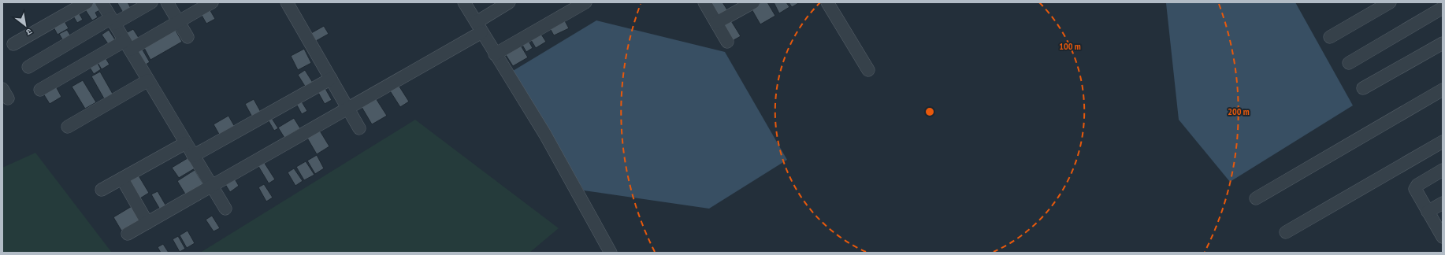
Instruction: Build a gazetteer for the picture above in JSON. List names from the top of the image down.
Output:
{
  "north": "bottom right",
  "rings": ["100 m", "200 m"]
}
